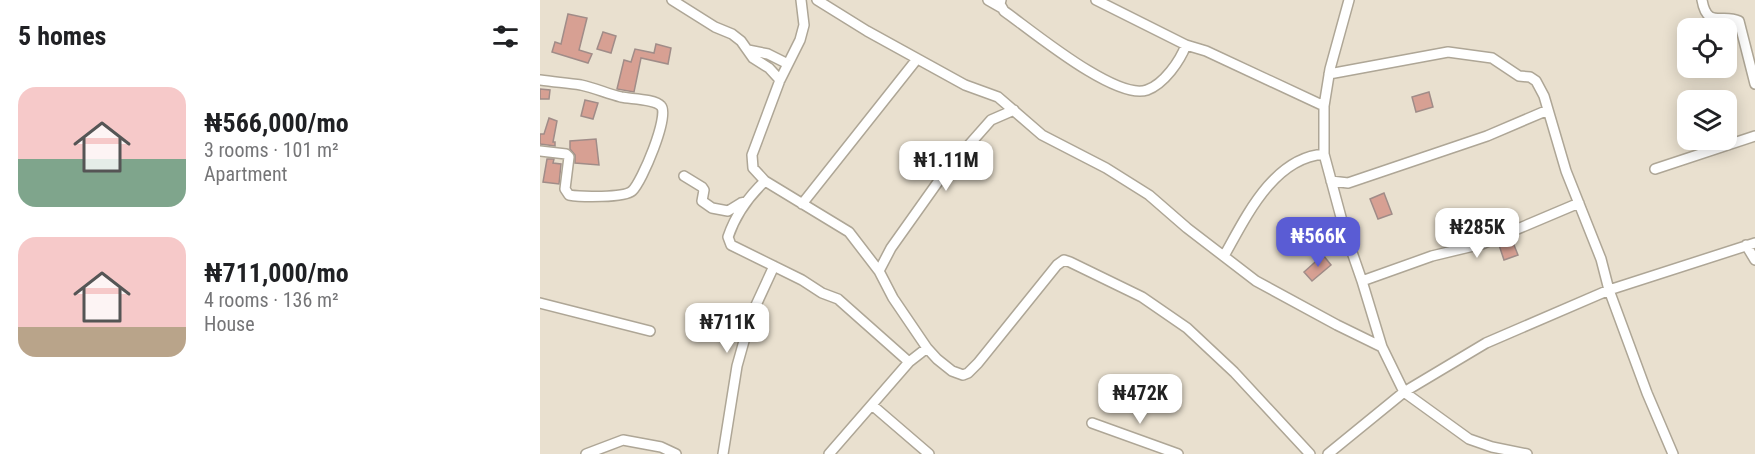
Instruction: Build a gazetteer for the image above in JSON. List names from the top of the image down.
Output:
{
  "page": {
    "heading": "5 homes",
    "list": [
      {
        "name": "₦566,000/mo",
        "note": "3 rooms · 101 m² · Apartment"
      },
      {
        "name": "₦711,000/mo",
        "note": "4 rooms · 136 m² · House"
      }
    ],
    "price": [
      "₦1.11M",
      "₦285K",
      "₦566K",
      "₦711K",
      "₦472K"
    ]
  }
}
